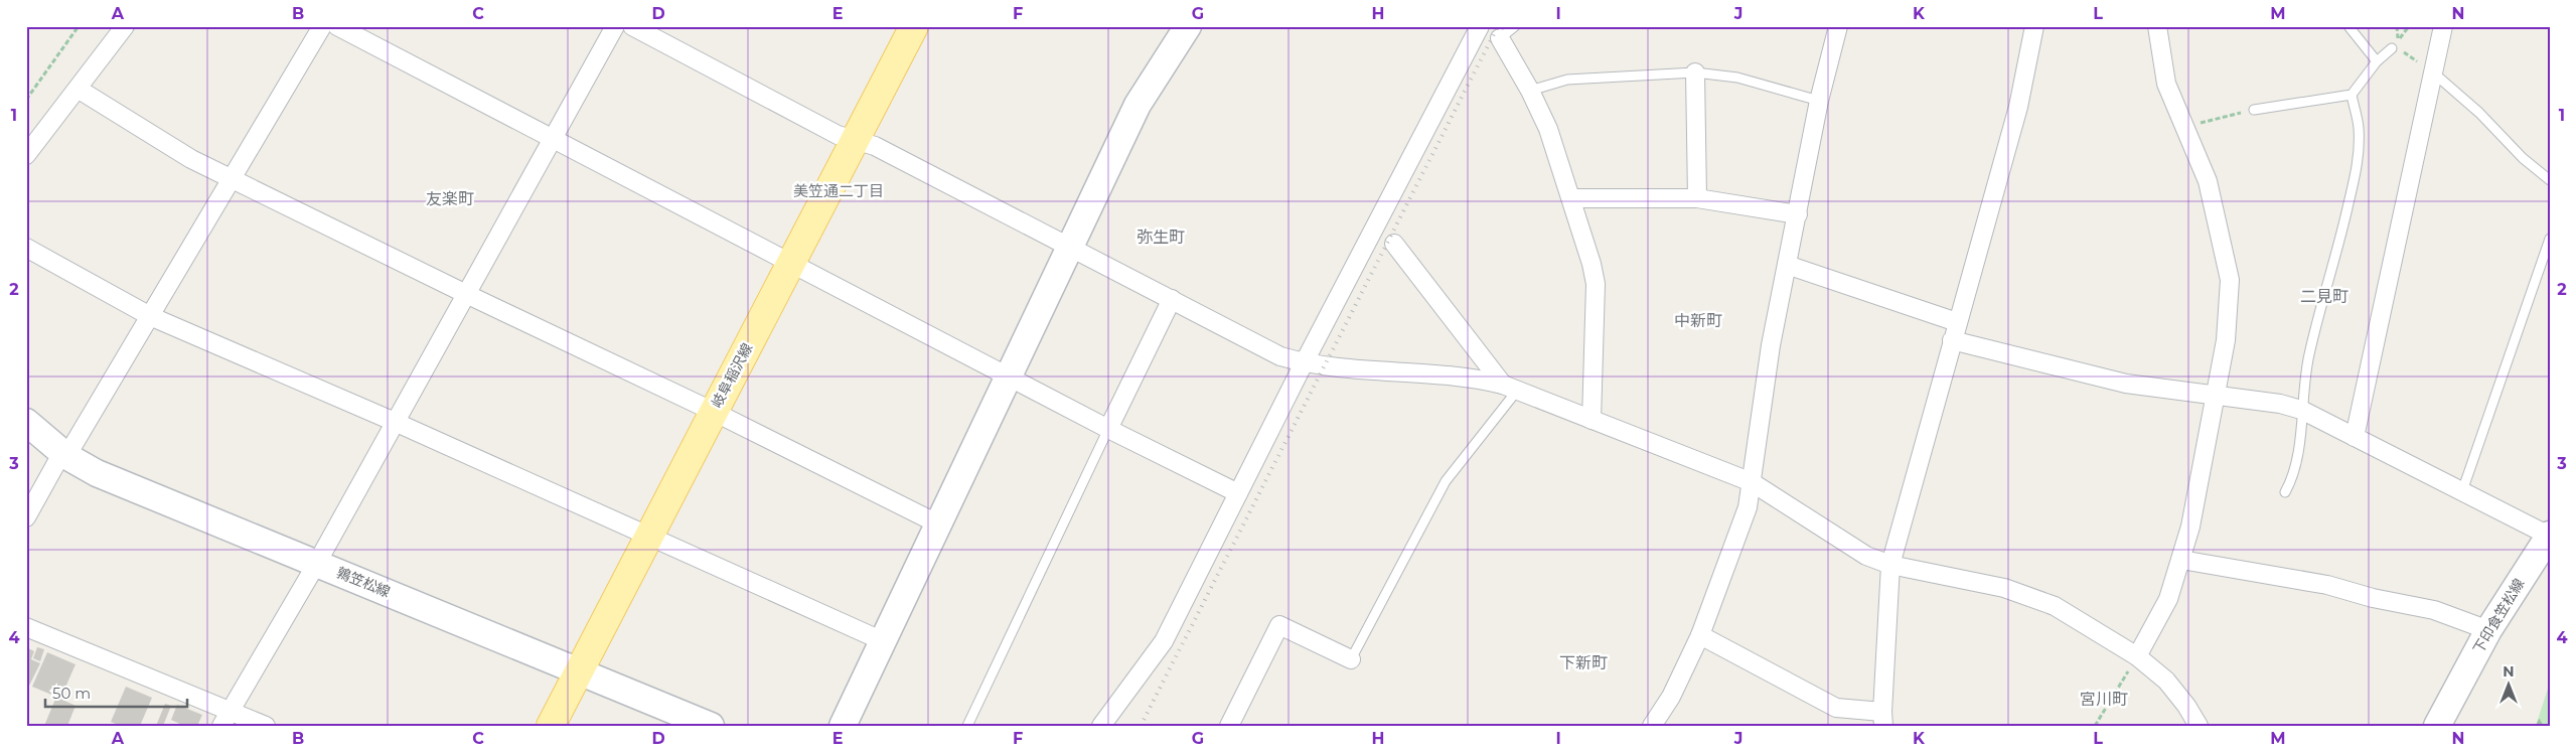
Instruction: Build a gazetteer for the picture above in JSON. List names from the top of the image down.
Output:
{
  "streets": {
    "main road": ["岐阜稲沢線", "鶉笠松線", "下印食笠松線"]
  },
  "crossings": [
    ["岐阜稲沢線", "鶉笠松線"]
  ],
  "districts": [
    "美笠通二丁目",
    "友楽町",
    "弥生町",
    "二見町",
    "中新町",
    "下新町",
    "宮川町"
  ],
  "scale_bar": "50 m",
  "north": "top",
  "grid": {
    "columns": [
      "A",
      "B",
      "C",
      "D",
      "E",
      "F",
      "G",
      "H",
      "I",
      "J",
      "K",
      "L",
      "M",
      "N"
    ],
    "rows": [
      "1",
      "2",
      "3",
      "4"
    ]
  }
}
